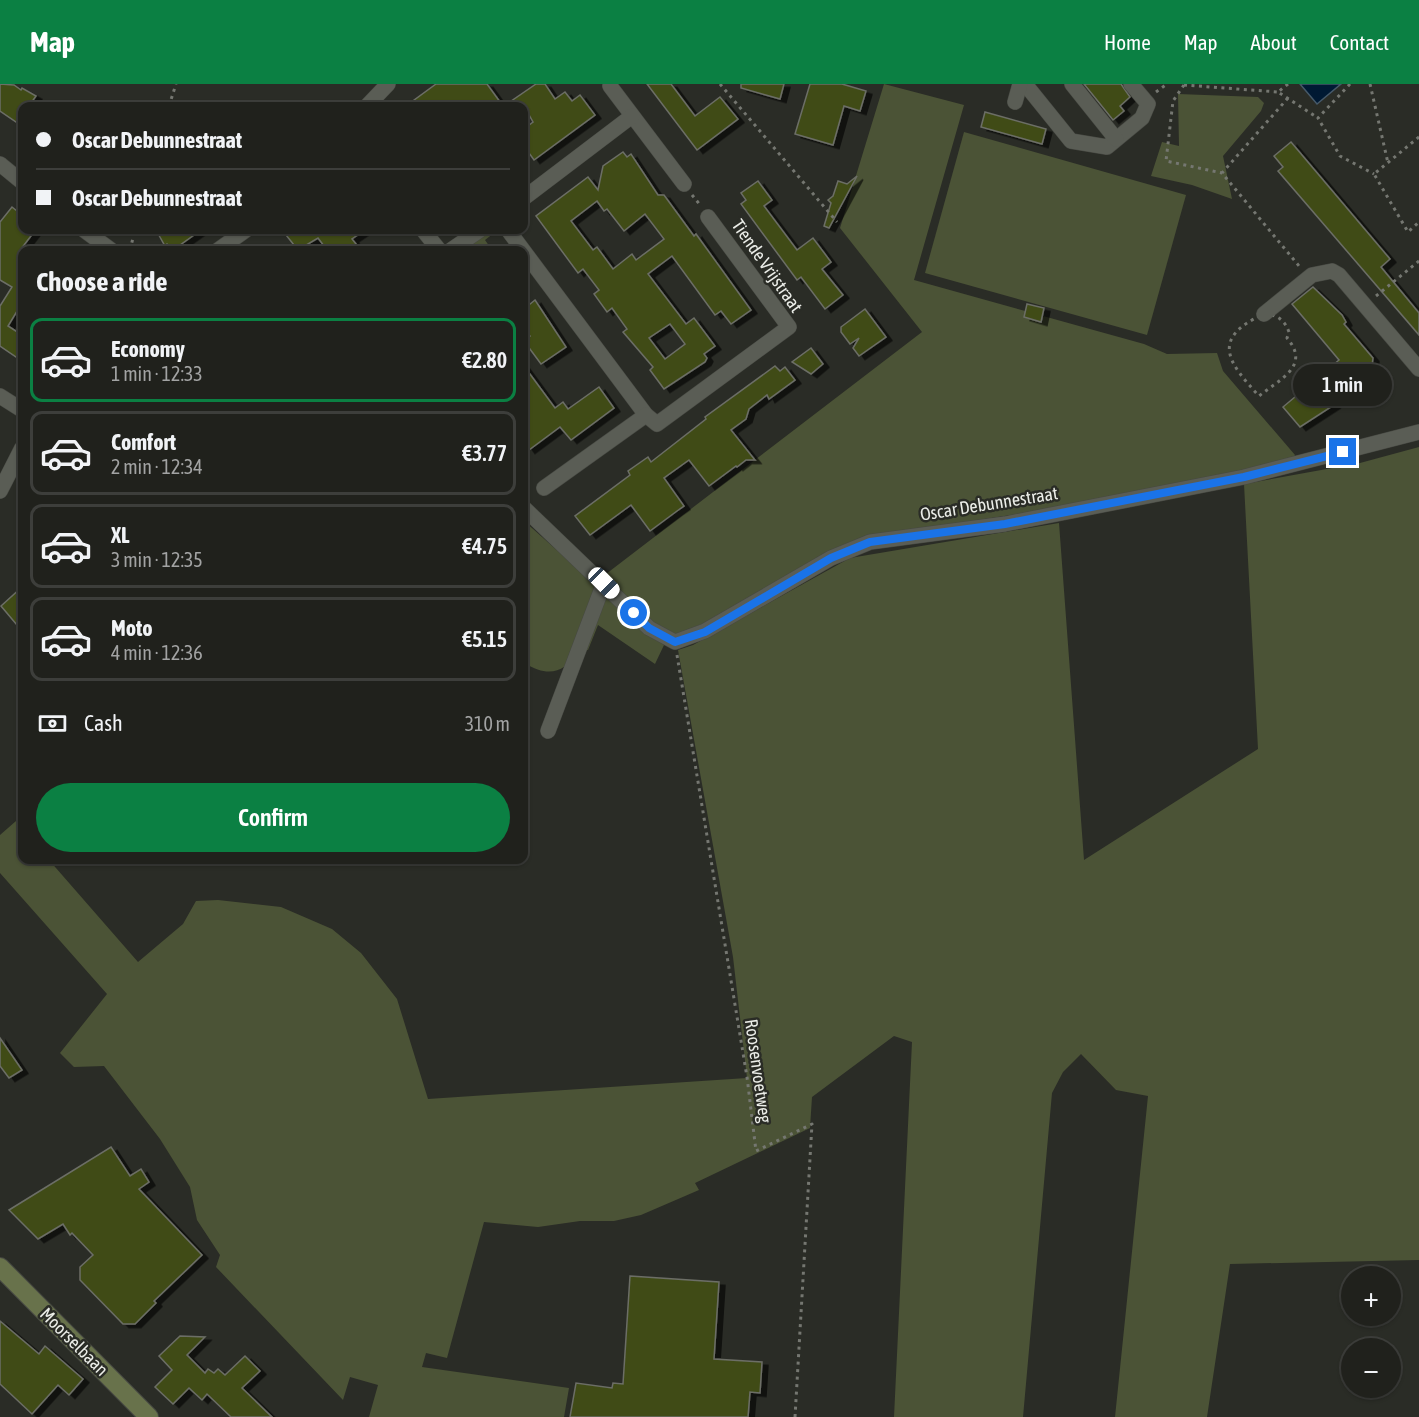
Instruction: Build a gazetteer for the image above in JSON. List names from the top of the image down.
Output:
{
  "streets": {
    "main road": ["Moorselbaan"],
    "street": ["Tiende Vrijstraat", "Oscar Debunnestraat"],
    "path": ["Roosenvoetweg"]
  },
  "crossings": [
    ["Oscar Debunnestraat", "Roosenvoetweg"]
  ],
  "page": {
    "header": "Map",
    "nav": [
      "Home",
      "Map",
      "About",
      "Contact"
    ],
    "banner": ["Oscar Debunnestraat", "Oscar Debunnestraat"],
    "heading": "Choose a ride",
    "list": [
      {
        "name": "Economy",
        "note": "1 min · 12:33",
        "value": "€2.80"
      },
      {
        "name": "Comfort",
        "note": "2 min · 12:34",
        "value": "€3.77"
      },
      {
        "name": "XL",
        "note": "3 min · 12:35",
        "value": "€4.75"
      },
      {
        "name": "Moto",
        "note": "4 min · 12:36",
        "value": "€5.15"
      }
    ],
    "bubble": "1 min",
    "pay": ["Cash", "310 m"],
    "buttons": "Confirm",
    "map_buttons": ["+", "−"]
  }
}
